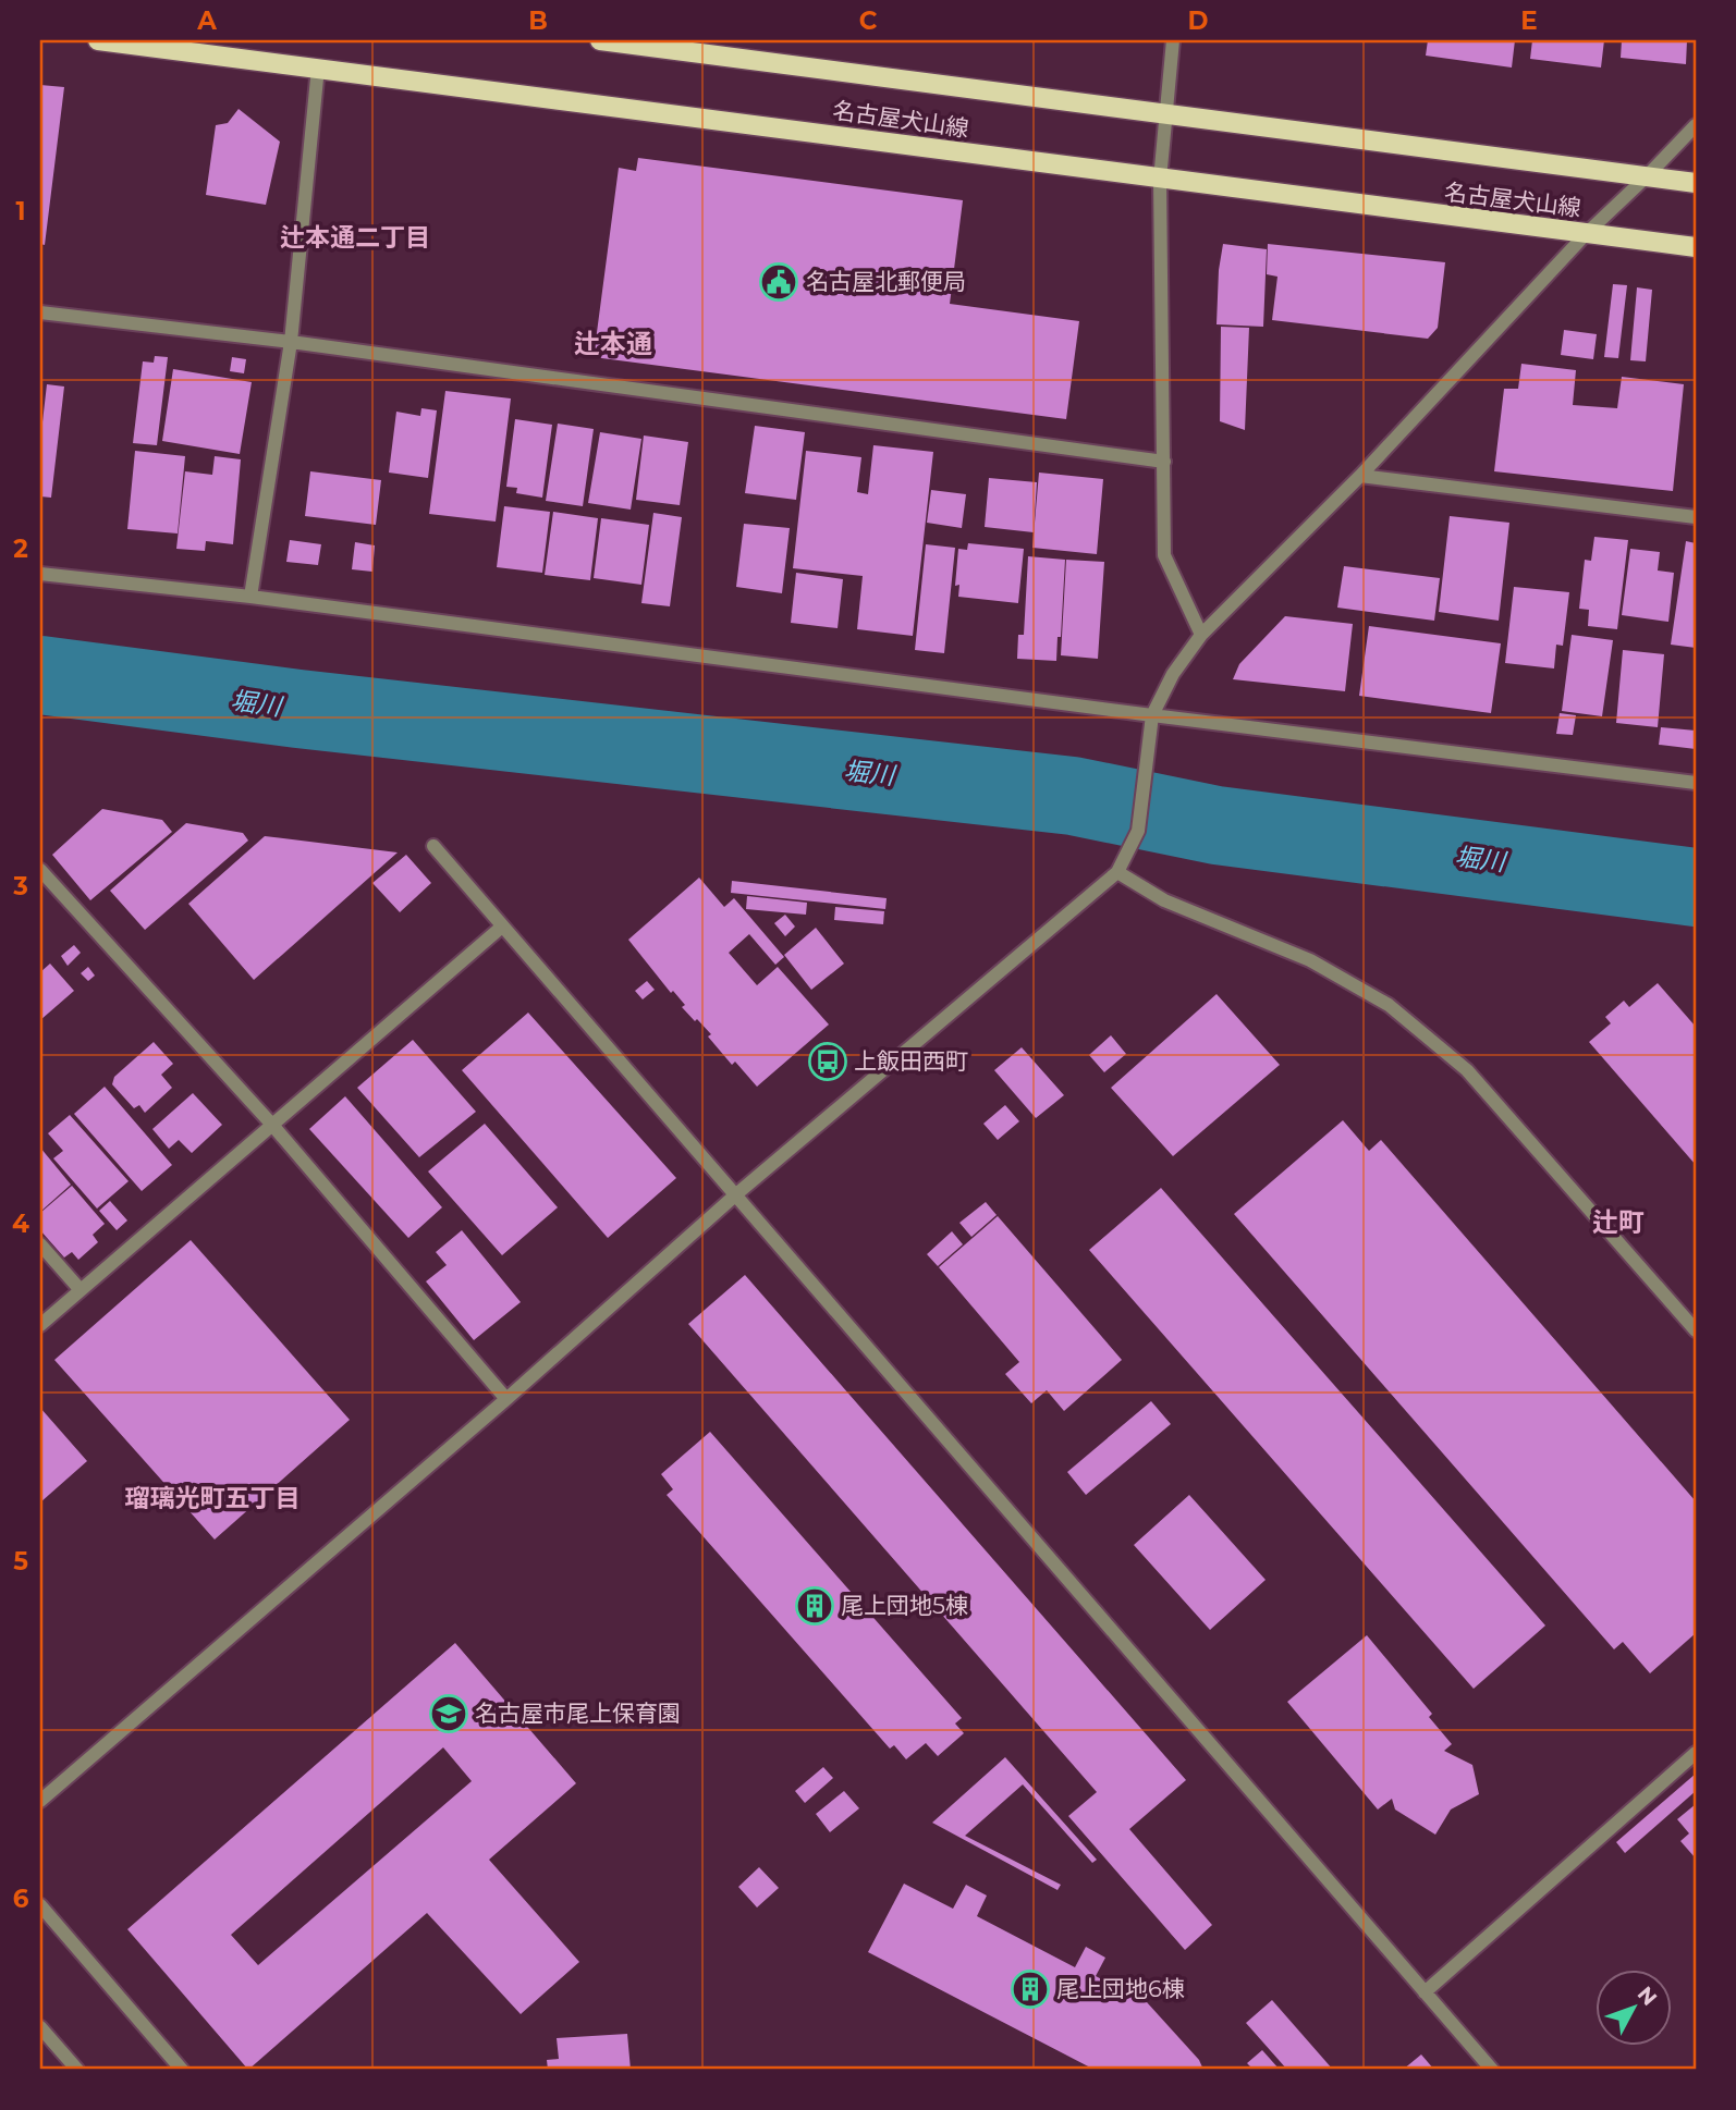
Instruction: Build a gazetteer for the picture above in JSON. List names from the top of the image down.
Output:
{
  "streets": {
    "main road": ["名古屋犬山線"]
  },
  "districts": [
    "辻本通二丁目",
    "辻本通",
    "辻町",
    "瑠璃光町五丁目"
  ],
  "water": ["堀川"],
  "places": {
    "public building": ["名古屋北郵便局"],
    "bus stop": ["上飯田西町"],
    "building": ["尾上団地5棟", "尾上団地6棟"],
    "school or university": ["名古屋市尾上保育園"]
  },
  "north": "top right",
  "grid": {
    "columns": [
      "A",
      "B",
      "C",
      "D",
      "E"
    ],
    "rows": [
      "1",
      "2",
      "3",
      "4",
      "5",
      "6"
    ]
  }
}
